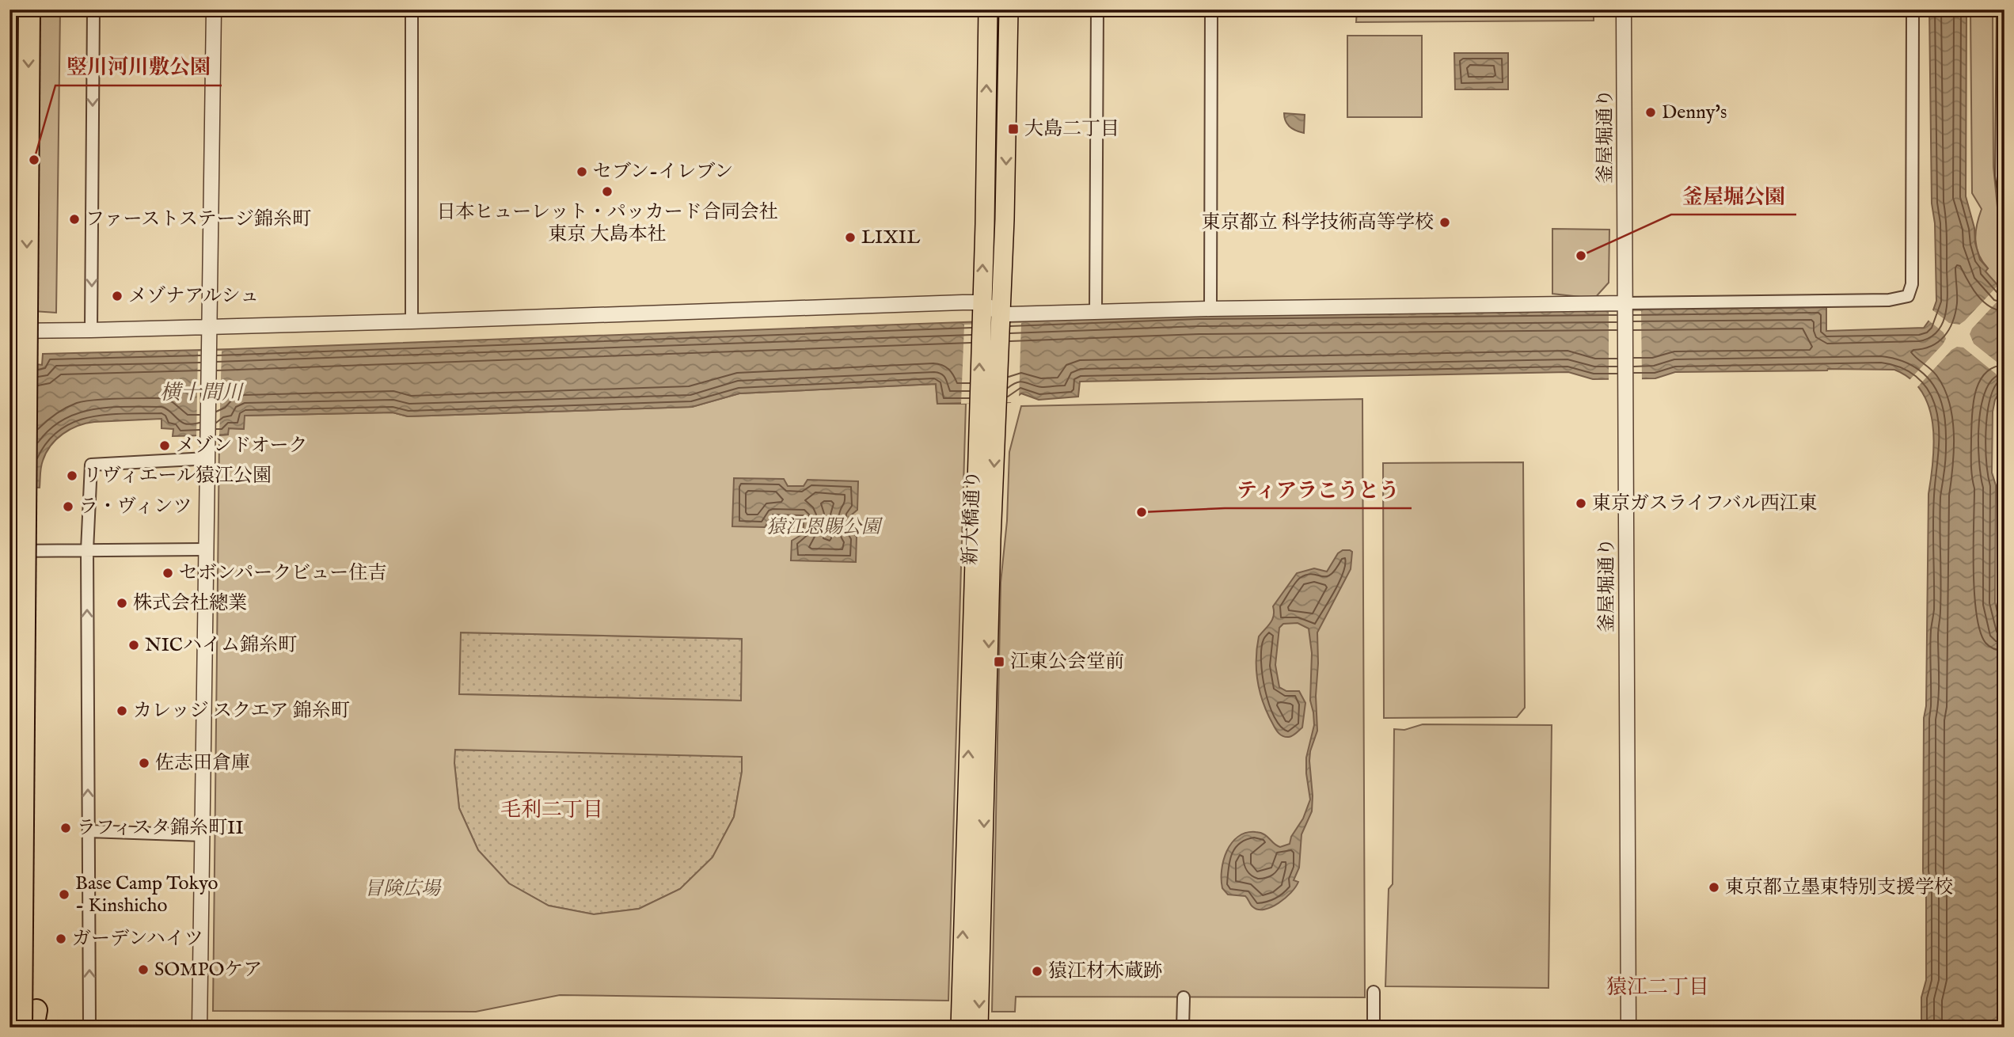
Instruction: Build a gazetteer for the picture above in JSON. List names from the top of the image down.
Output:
{
  "streets": {
    "main road": ["新大橋通り"],
    "street": ["釜屋堀通り"]
  },
  "districts": ["毛利二丁目", "猿江二丁目"],
  "water": ["横十間川"],
  "parks": ["猿江恩賜公園", "冒険広場"],
  "places": {
    "other": [
      "Denny's",
      "竪川河川敷公園",
      "セブン-イレブン",
      "日本ヒューレット・パッカード合同会社 東京 大島本社",
      "ファーストステージ錦糸町",
      "東京都立 科学技術高等学校",
      "LIXIL",
      "釜屋堀公園",
      "メゾナアルシュ",
      "メゾンドオーク",
      "リヴィエール猿江公園",
      "東京ガスライフバル西江東",
      "ラ・ヴィンツ",
      "ティアラこうとう",
      "セボンパークビュー住吉",
      "株式会社總業",
      "NICハイム錦糸町",
      "カレッジ スクエア 錦糸町",
      "佐志田倉庫",
      "ラフィスタ錦糸町II",
      "東京都立墨東特別支援学校",
      "Base Camp Tokyo - Kinshicho",
      "ガーデンハイツ",
      "SOMPOケア",
      "猿江材木蔵跡"
    ],
    "transit": ["大島二丁目", "江東公会堂前"]
  }
}
